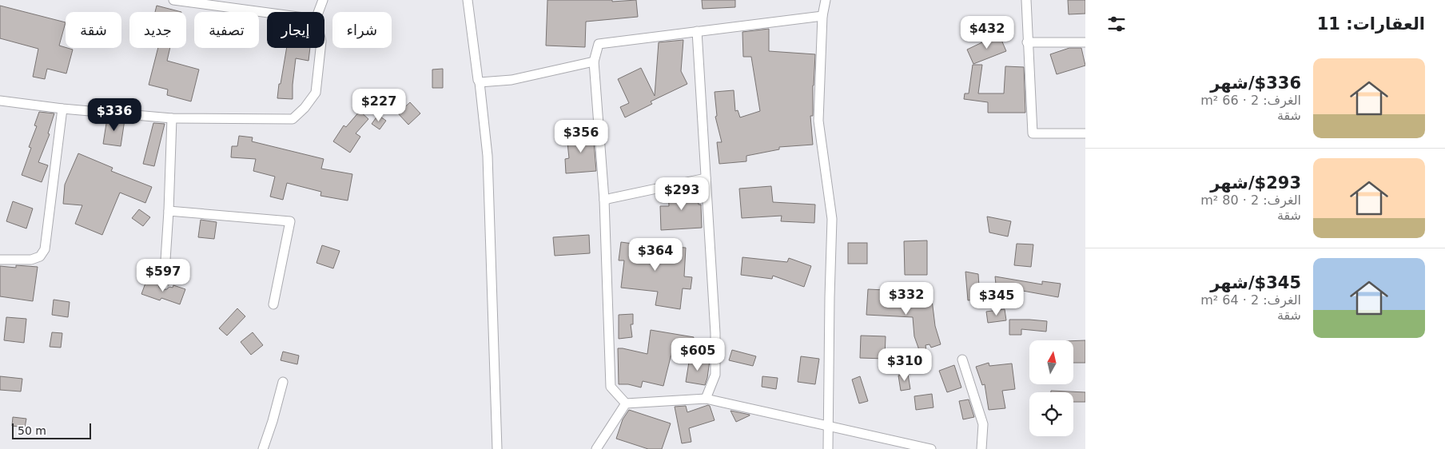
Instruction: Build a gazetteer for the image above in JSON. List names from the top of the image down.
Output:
{
  "scale_bar": "50 m",
  "north": "top",
  "page": {
    "heading": "العقارات: 11",
    "chip": [
      "شراء",
      "إيجار",
      "تصفية",
      "جديد",
      "شقة"
    ],
    "price": [
      "$432",
      "$227",
      "$336",
      "$356",
      "$293",
      "$364",
      "$597",
      "$332",
      "$345",
      "$605",
      "$310"
    ],
    "list": [
      {
        "name": "$336/شهر",
        "note": "الغرف: 2 · 66 m² · شقة"
      },
      {
        "name": "$293/شهر",
        "note": "الغرف: 2 · 80 m² · شقة"
      },
      {
        "name": "$345/شهر",
        "note": "الغرف: 2 · 64 m² · شقة"
      }
    ],
    "scale": "50 m"
  }
}
